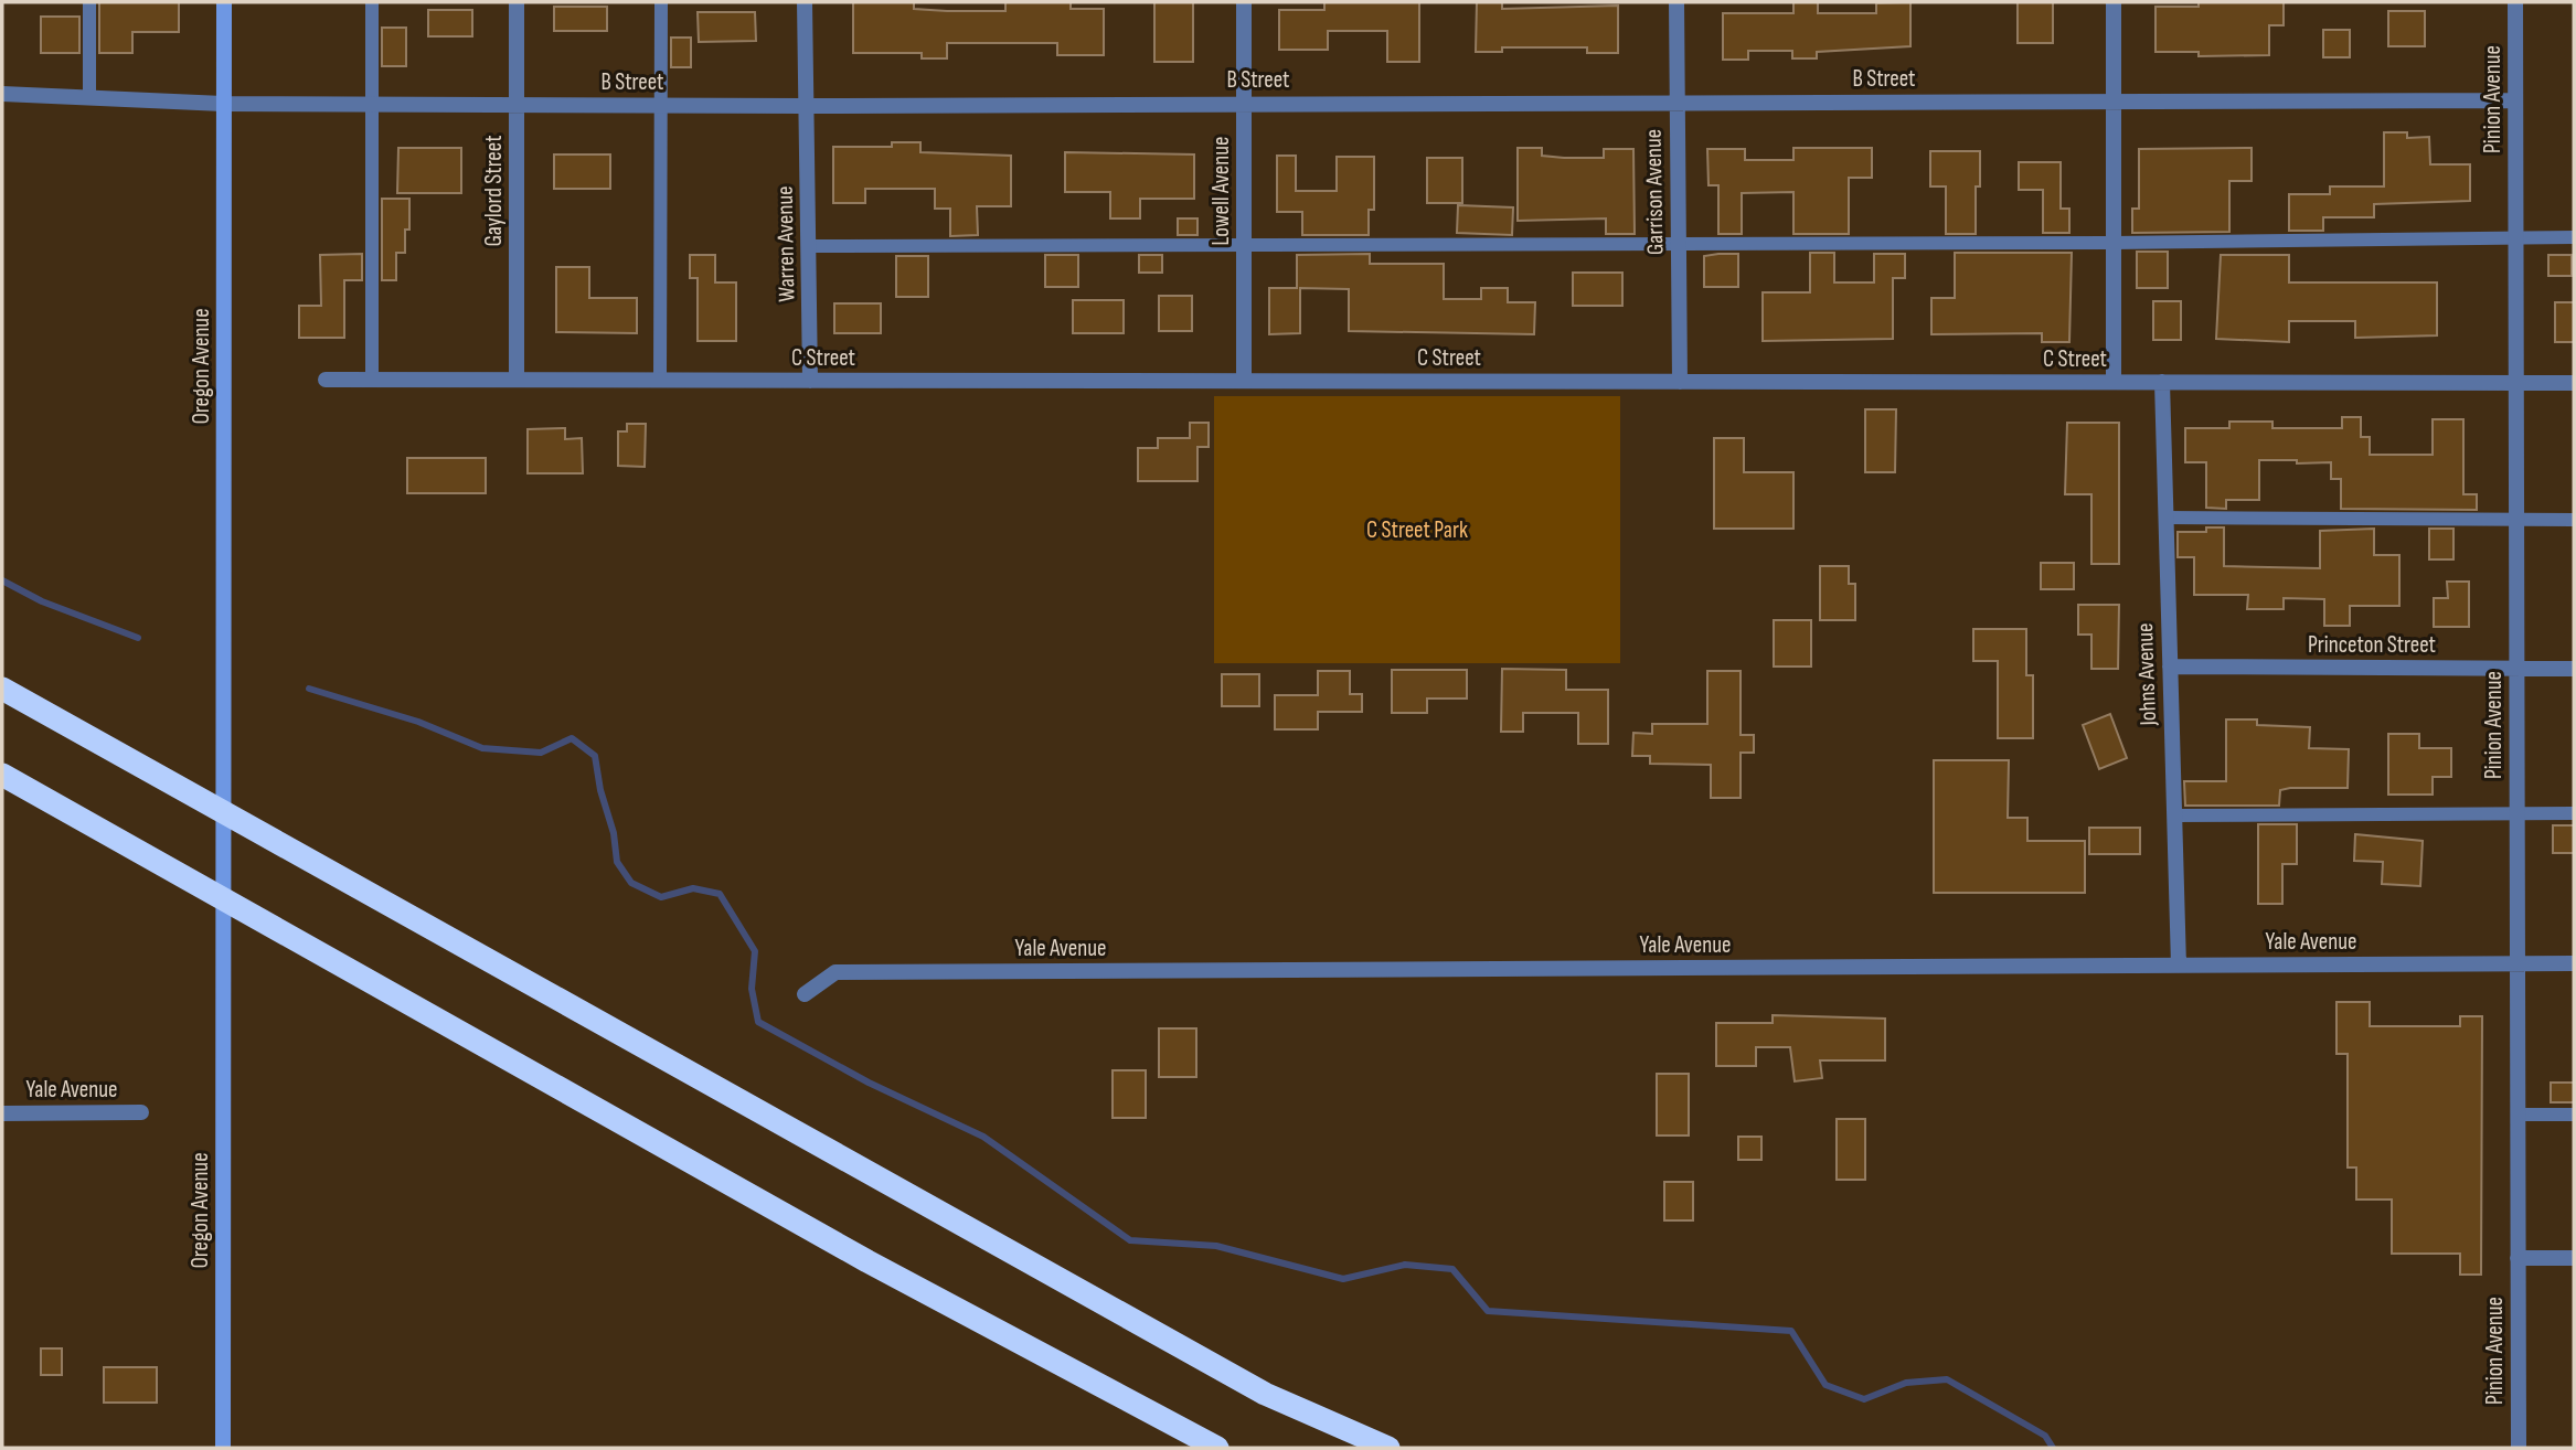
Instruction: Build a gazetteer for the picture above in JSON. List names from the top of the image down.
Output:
{
  "streets": {
    "street": [
      "B Street",
      "Pinion Avenue",
      "Gaylord Street",
      "Lowell Avenue",
      "Garrison Avenue",
      "Warren Avenue",
      "C Street",
      "Oregon Avenue",
      "Princeton Street",
      "Johns Avenue",
      "Yale Avenue"
    ]
  },
  "crossings": [
    ["B Street", "Pinion Avenue"],
    ["B Street", "Gaylord Street"],
    ["B Street", "Lowell Avenue"],
    ["B Street", "Garrison Avenue"],
    ["B Street", "Warren Avenue"],
    ["B Street", "Oregon Avenue"],
    ["Pinion Avenue", "C Street"],
    ["Pinion Avenue", "Princeton Street"],
    ["Pinion Avenue", "Yale Avenue"],
    ["Gaylord Street", "C Street"],
    ["Lowell Avenue", "C Street"],
    ["Garrison Avenue", "C Street"],
    ["Warren Avenue", "C Street"],
    ["C Street", "Johns Avenue"],
    ["Princeton Street", "Johns Avenue"],
    ["Johns Avenue", "Yale Avenue"]
  ],
  "parks": ["C Street Park"]
}
